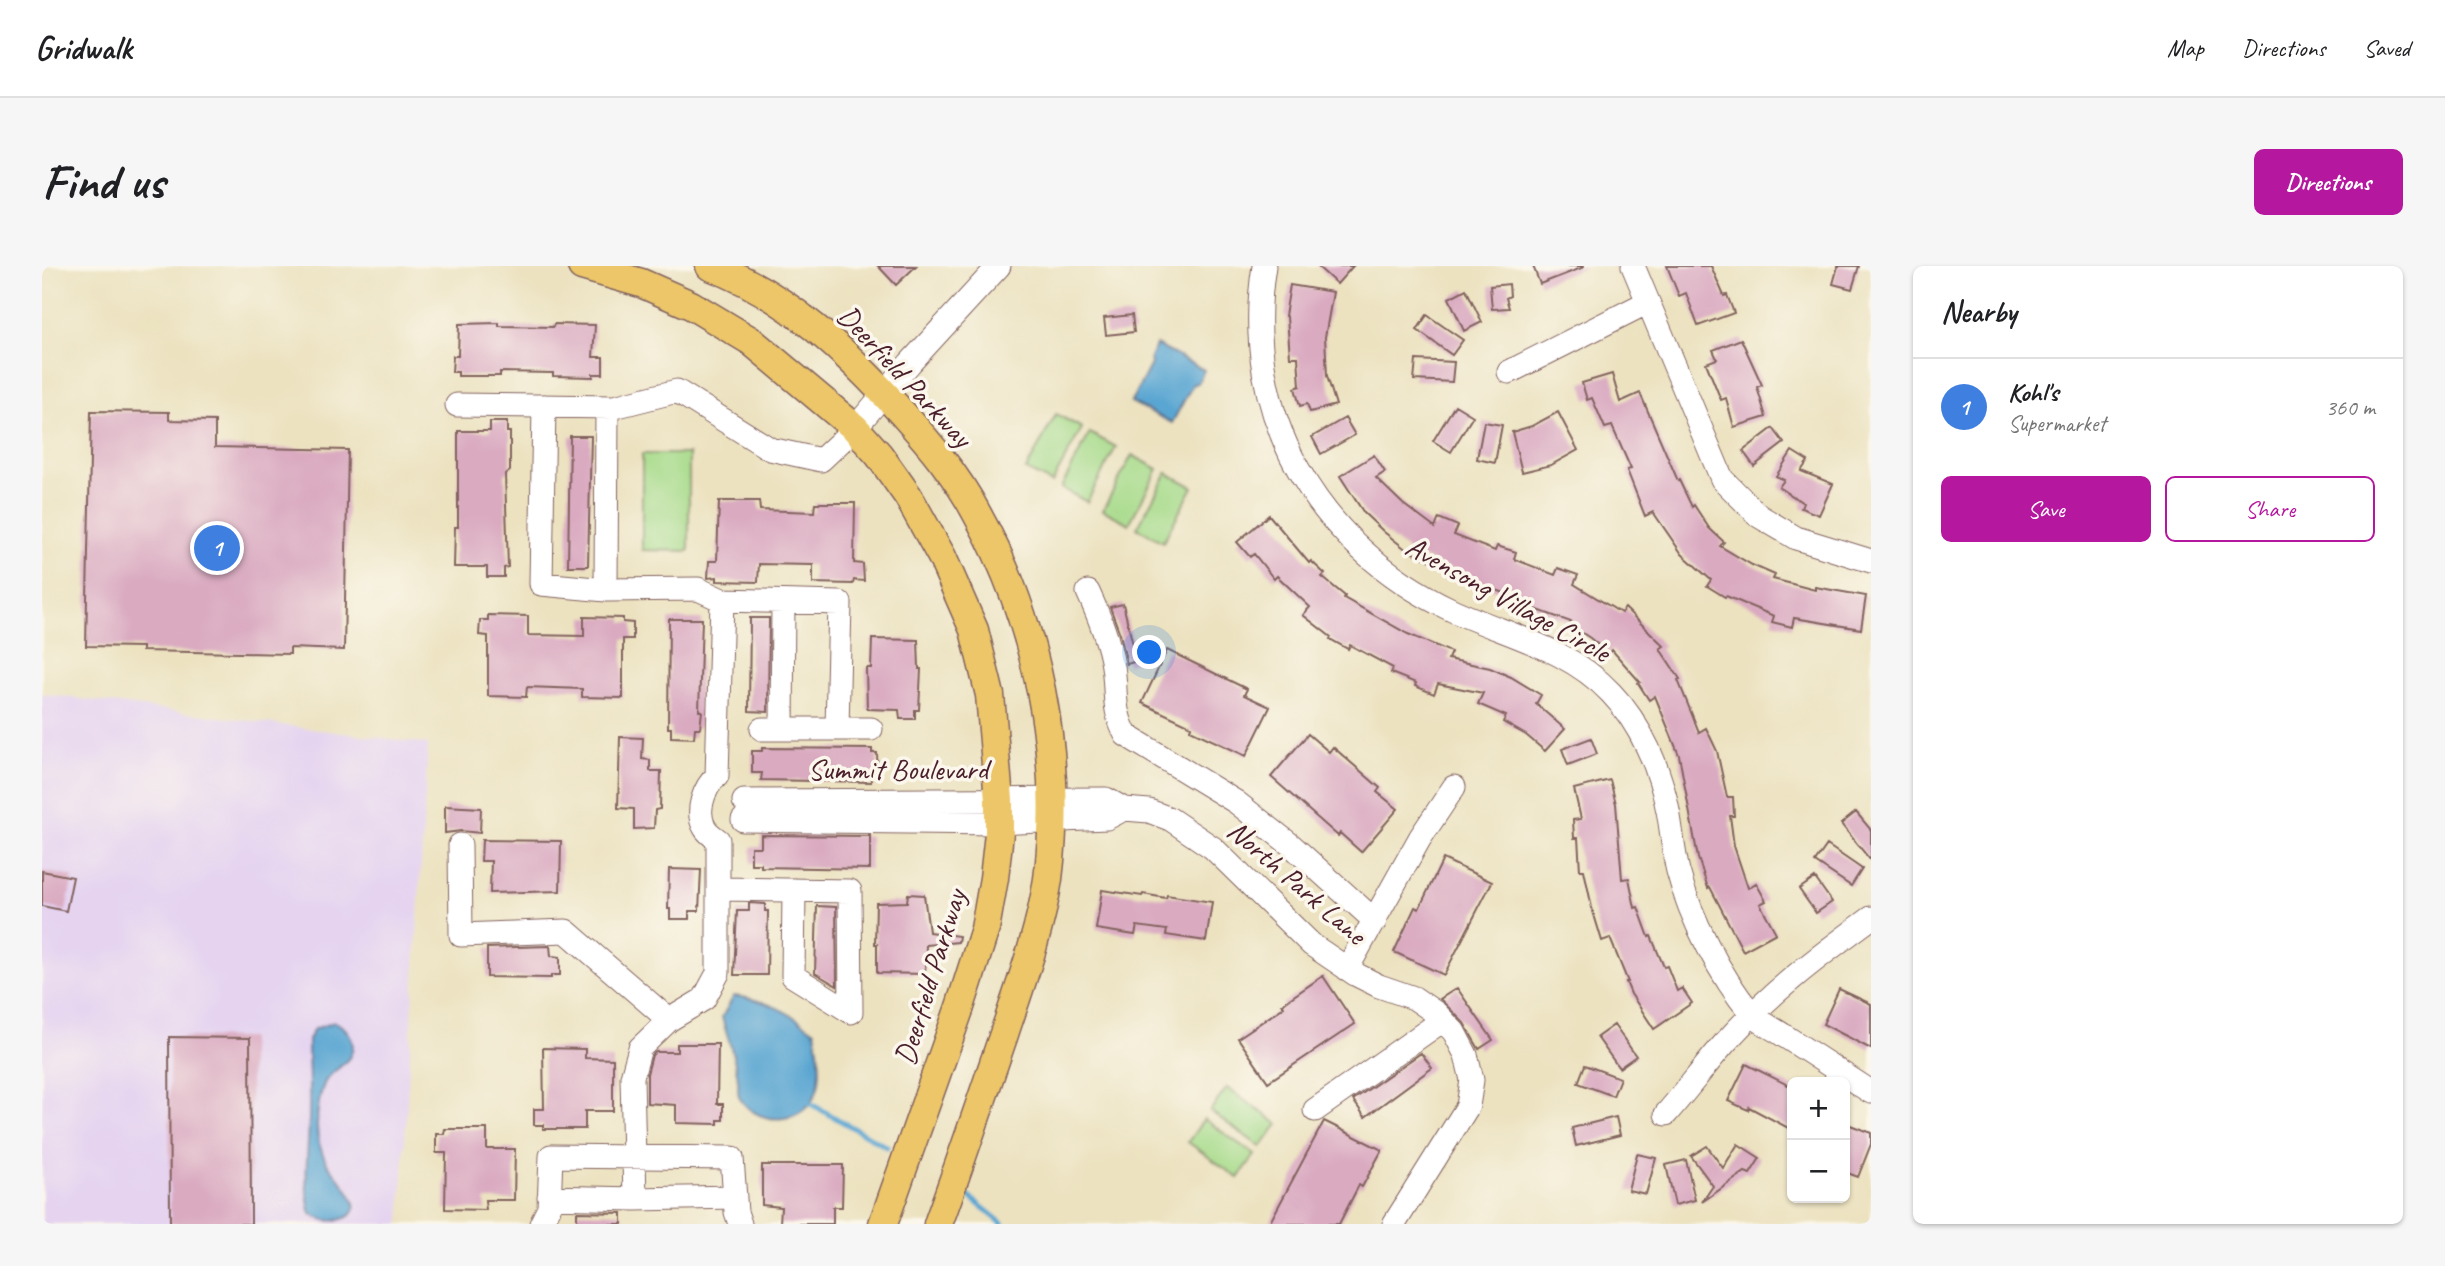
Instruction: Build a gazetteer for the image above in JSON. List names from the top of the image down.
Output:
{
  "streets": {
    "main road": ["Deerfield Parkway"],
    "street": ["Avensong Village Circle", "Summit Boulevard", "North Park Lane"]
  },
  "crossings": [
    ["Deerfield Parkway", "Summit Boulevard"],
    ["Deerfield Parkway", "North Park Lane"],
    ["Summit Boulevard", "North Park Lane"]
  ],
  "page": {
    "header": "Gridwalk",
    "nav": ["Map", "Directions", "Saved"],
    "buttons": [
      "Directions",
      ["Save", "Share"]
    ],
    "title": "Find us",
    "heading": "Nearby",
    "list": [
      {
        "mark": "1",
        "name": "Kohl's",
        "note": "Supermarket",
        "value": "360 m"
      }
    ],
    "pins": "1",
    "map_buttons": ["+", "−"]
  }
}
